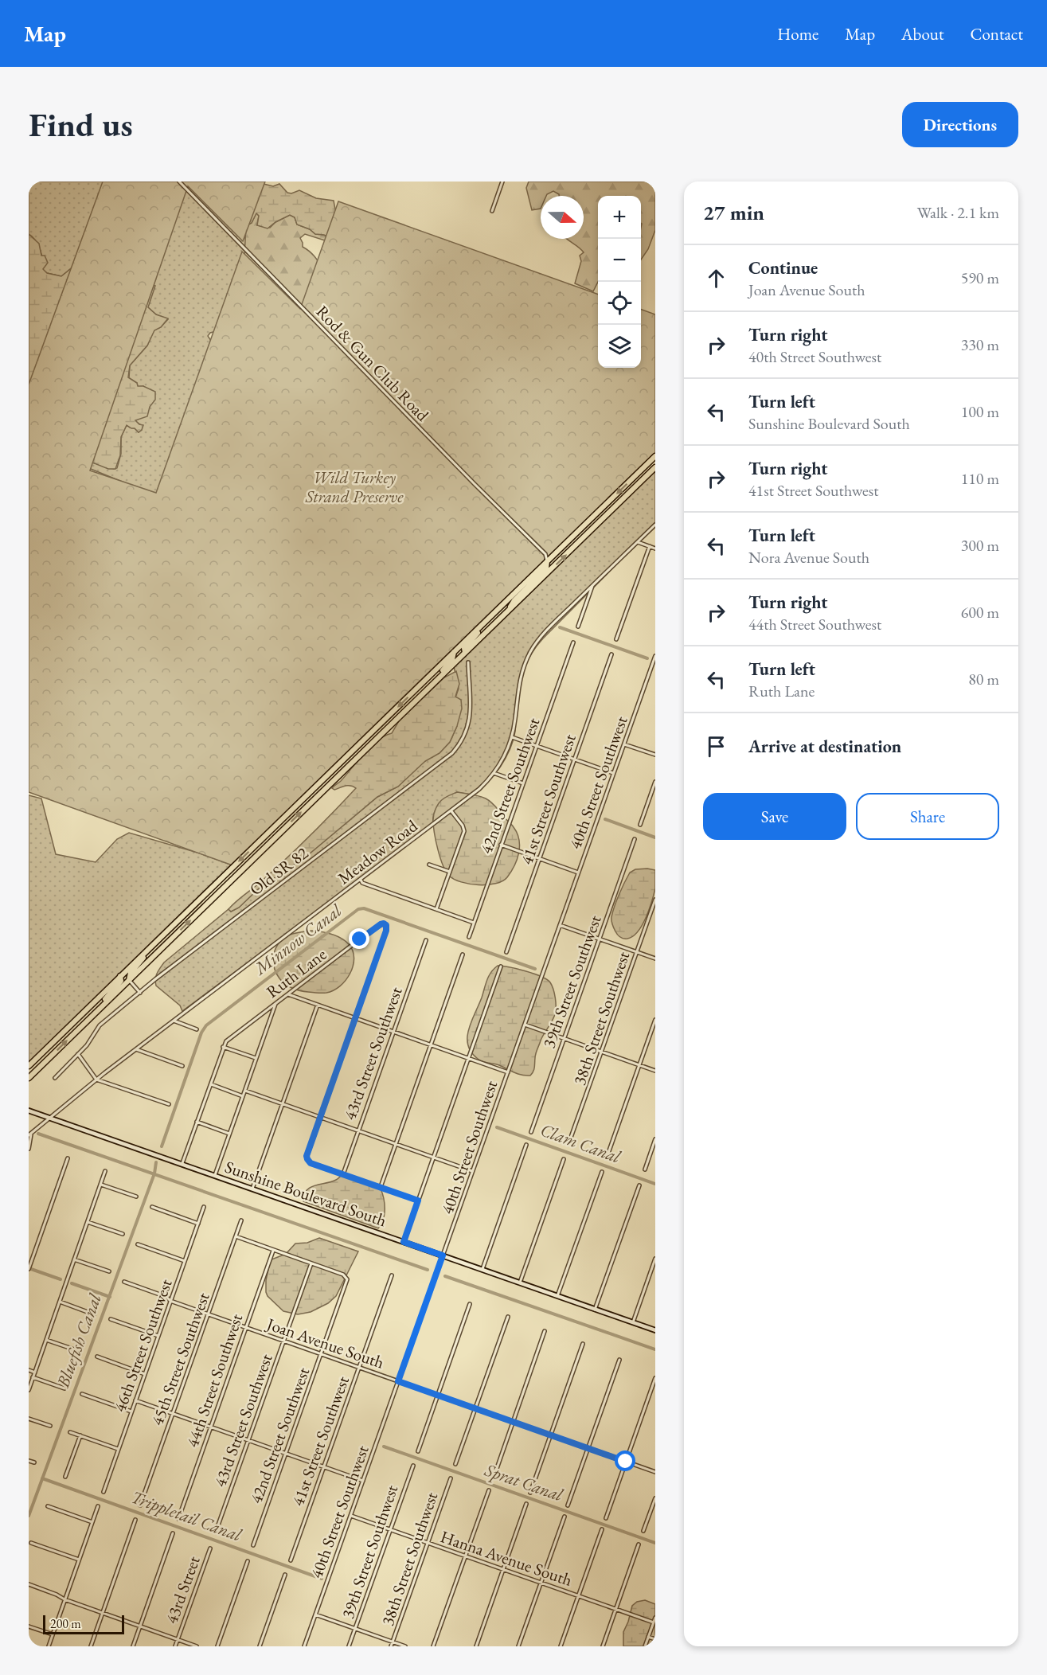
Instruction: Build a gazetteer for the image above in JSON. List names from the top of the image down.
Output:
{
  "streets": {
    "street": [
      "Rod & Gun Club Road",
      "40th Street Southwest",
      "42nd Street Southwest",
      "41st Street Southwest",
      "Meadow Road",
      "Old SR 82",
      "Ruth Lane",
      "39th Street Southwest",
      "38th Street Southwest",
      "43rd Street Southwest",
      "Sunshine Boulevard South",
      "Joan Avenue South",
      "46th Street Southwest",
      "45th Street Southwest",
      "44th Street Southwest",
      "Hanna Avenue South",
      "43rd Street"
    ]
  },
  "crossings": [
    ["40th Street Southwest", "Sunshine Boulevard South"],
    ["40th Street Southwest", "Joan Avenue South"],
    ["40th Street Southwest", "Hanna Avenue South"],
    ["42nd Street Southwest", "43rd Street Southwest"],
    ["42nd Street Southwest", "Joan Avenue South"],
    ["41st Street Southwest", "Joan Avenue South"],
    ["Meadow Road", "Sunshine Boulevard South"],
    ["39th Street Southwest", "Hanna Avenue South"],
    ["38th Street Southwest", "Hanna Avenue South"],
    ["43rd Street Southwest", "Joan Avenue South"],
    ["Joan Avenue South", "46th Street Southwest"],
    ["Joan Avenue South", "45th Street Southwest"],
    ["Joan Avenue South", "44th Street Southwest"]
  ],
  "water": [
    "Minnow Canal",
    "Clam Canal",
    "Bluefish Canal",
    "Sprat Canal",
    "Trippletail Canal"
  ],
  "parks": ["Wild Turkey Strand Preserve"],
  "scale_bar": "200 m",
  "north": "right",
  "page": {
    "header": "Map",
    "nav": [
      "Home",
      "Map",
      "About",
      "Contact"
    ],
    "buttons": [
      "Directions",
      ["Save", "Share"]
    ],
    "title": "Find us",
    "heading": ["27 min", "Walk · 2.1 km"],
    "map_buttons": ["+", "−"],
    "list": [
      ["Continue", "Joan Avenue South", "590 m"],
      ["Turn right", "40th Street Southwest", "330 m"],
      ["Turn left", "Sunshine Boulevard South", "100 m"],
      ["Turn right", "41st Street Southwest", "110 m"],
      ["Turn left", "Nora Avenue South", "300 m"],
      ["Turn right", "44th Street Southwest", "600 m"],
      ["Turn left", "Ruth Lane", "80 m"],
      "Arrive at destination"
    ],
    "scale": "200 m"
  }
}
